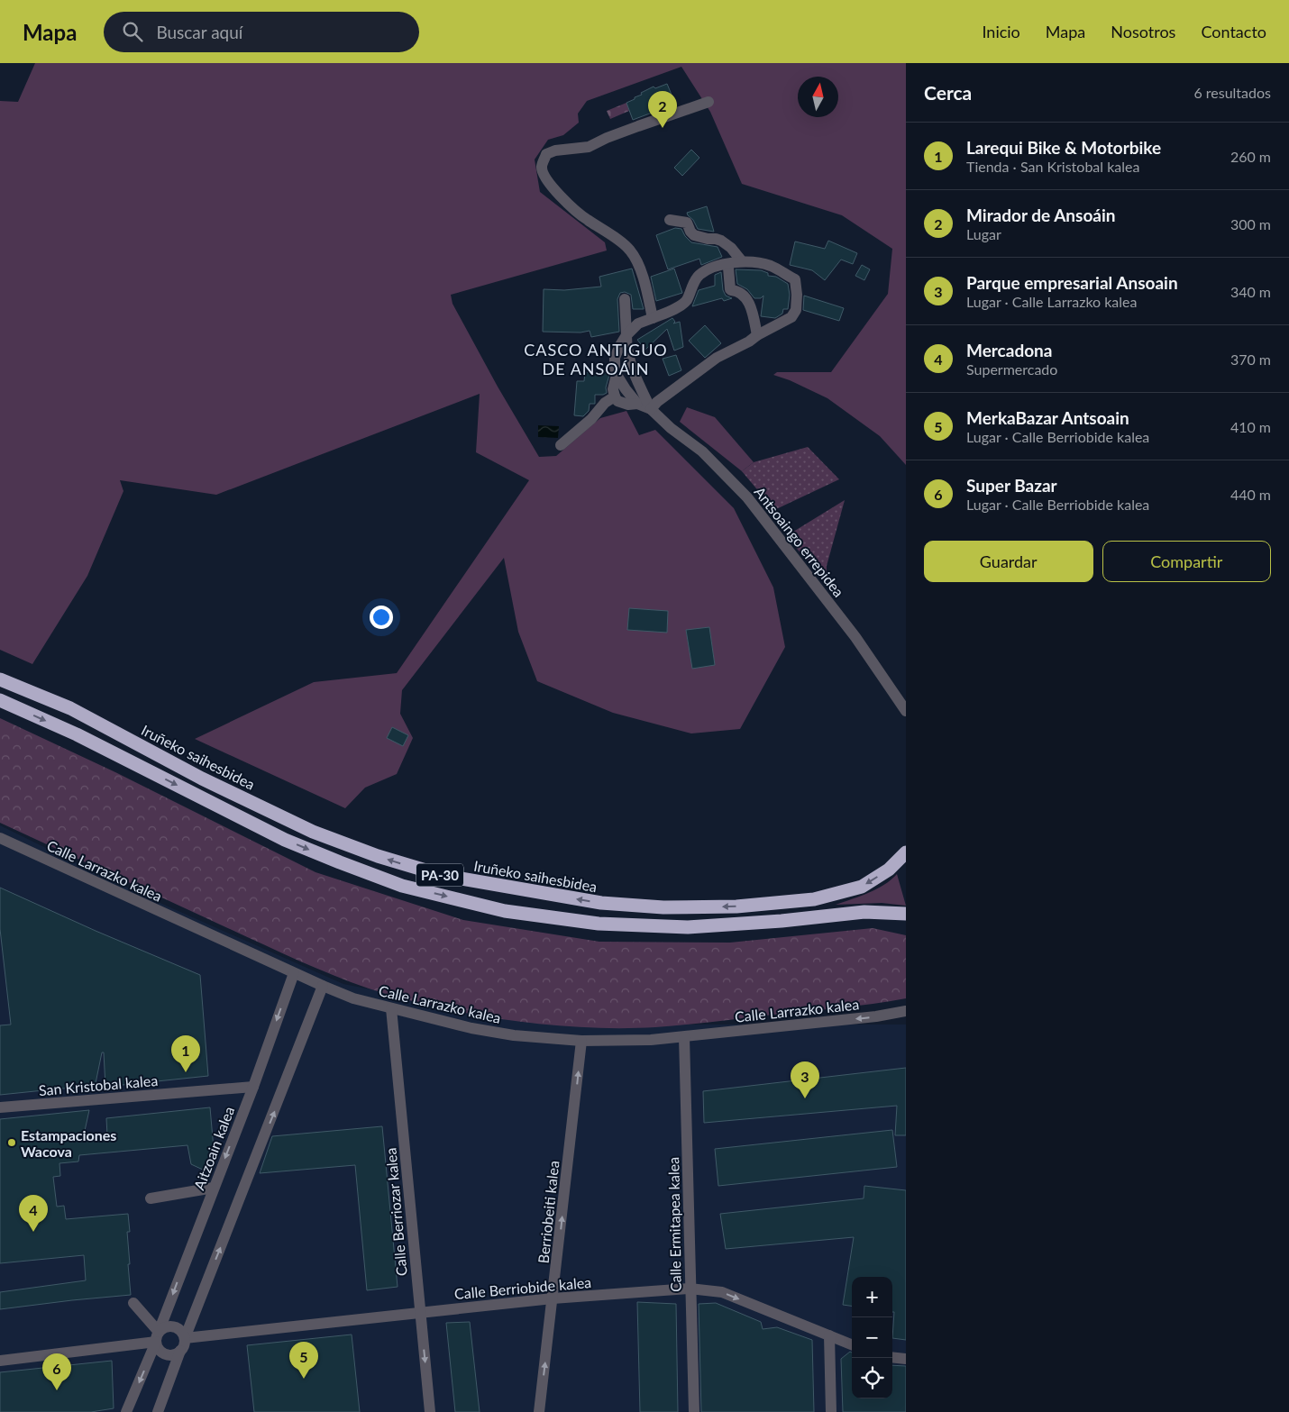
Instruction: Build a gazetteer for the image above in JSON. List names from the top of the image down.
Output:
{
  "streets": {
    "highway": ["Iruñeko saihesbidea", "PA-30"],
    "street": [
      "Antsoaingo errepidea",
      "Calle Larrazko kalea",
      "San Kristobal kalea",
      "Aitzoain kalea",
      "Calle Berriozar kalea",
      "Berriobeiti kalea",
      "Calle Ermitapea kalea",
      "Calle Berriobide kalea"
    ]
  },
  "crossings": [
    ["Calle Larrazko kalea", "Aitzoain kalea"],
    ["Calle Larrazko kalea", "Calle Berriozar kalea"],
    ["Calle Larrazko kalea", "Berriobeiti kalea"],
    ["Calle Larrazko kalea", "Calle Ermitapea kalea"],
    ["San Kristobal kalea", "Aitzoain kalea"],
    ["Aitzoain kalea", "Calle Berriobide kalea"],
    ["Calle Berriozar kalea", "Calle Berriobide kalea"],
    ["Berriobeiti kalea", "Calle Berriobide kalea"],
    ["Calle Ermitapea kalea", "Calle Berriobide kalea"]
  ],
  "one_way": ["Berriobeiti kalea"],
  "districts": ["CASCO ANTIGUO DE ANSOÁIN"],
  "places": ["Estampaciones Wacova"],
  "north": "top",
  "page": {
    "header": "Mapa",
    "search": "Buscar aquí",
    "nav": [
      "Inicio",
      "Mapa",
      "Nosotros",
      "Contacto"
    ],
    "heading": ["Cerca", "6 resultados"],
    "pins": [
      "2",
      "1",
      "3",
      "4",
      "5",
      "6"
    ],
    "list": [
      {
        "mark": "1",
        "name": "Larequi Bike & Motorbike",
        "note": "Tienda · San Kristobal kalea",
        "value": "260 m"
      },
      {
        "mark": "2",
        "name": "Mirador de Ansoáin",
        "note": "Lugar",
        "value": "300 m"
      },
      {
        "mark": "3",
        "name": "Parque empresarial Ansoain",
        "note": "Lugar · Calle Larrazko kalea",
        "value": "340 m"
      },
      {
        "mark": "4",
        "name": "Mercadona",
        "note": "Supermercado",
        "value": "370 m"
      },
      {
        "mark": "5",
        "name": "MerkaBazar Antsoain",
        "note": "Lugar · Calle Berriobide kalea",
        "value": "410 m"
      },
      {
        "mark": "6",
        "name": "Super Bazar",
        "note": "Lugar · Calle Berriobide kalea",
        "value": "440 m"
      }
    ],
    "buttons": ["Guardar", "Compartir"],
    "map_buttons": ["+", "−"]
  }
}
